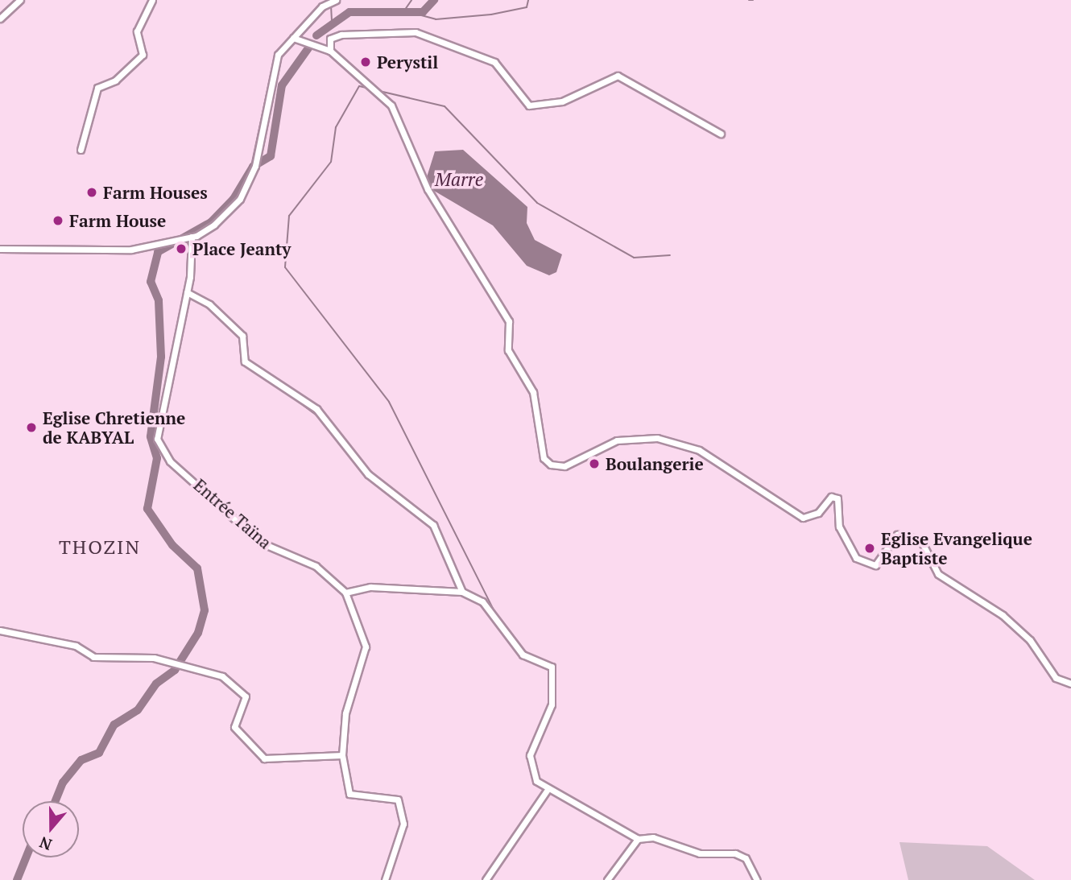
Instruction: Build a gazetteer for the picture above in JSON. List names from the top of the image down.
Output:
{
  "streets": {
    "street": ["Entrée Taïna"]
  },
  "districts": ["THOZIN"],
  "water": ["Marre"],
  "places": [
    "Perystil",
    "Farm Houses",
    "Farm House",
    "Place Jeanty",
    "Eglise Chretienne de KABYAL",
    "Boulangerie",
    "Eglise Evangelique Baptiste"
  ],
  "north": "bottom"
}
